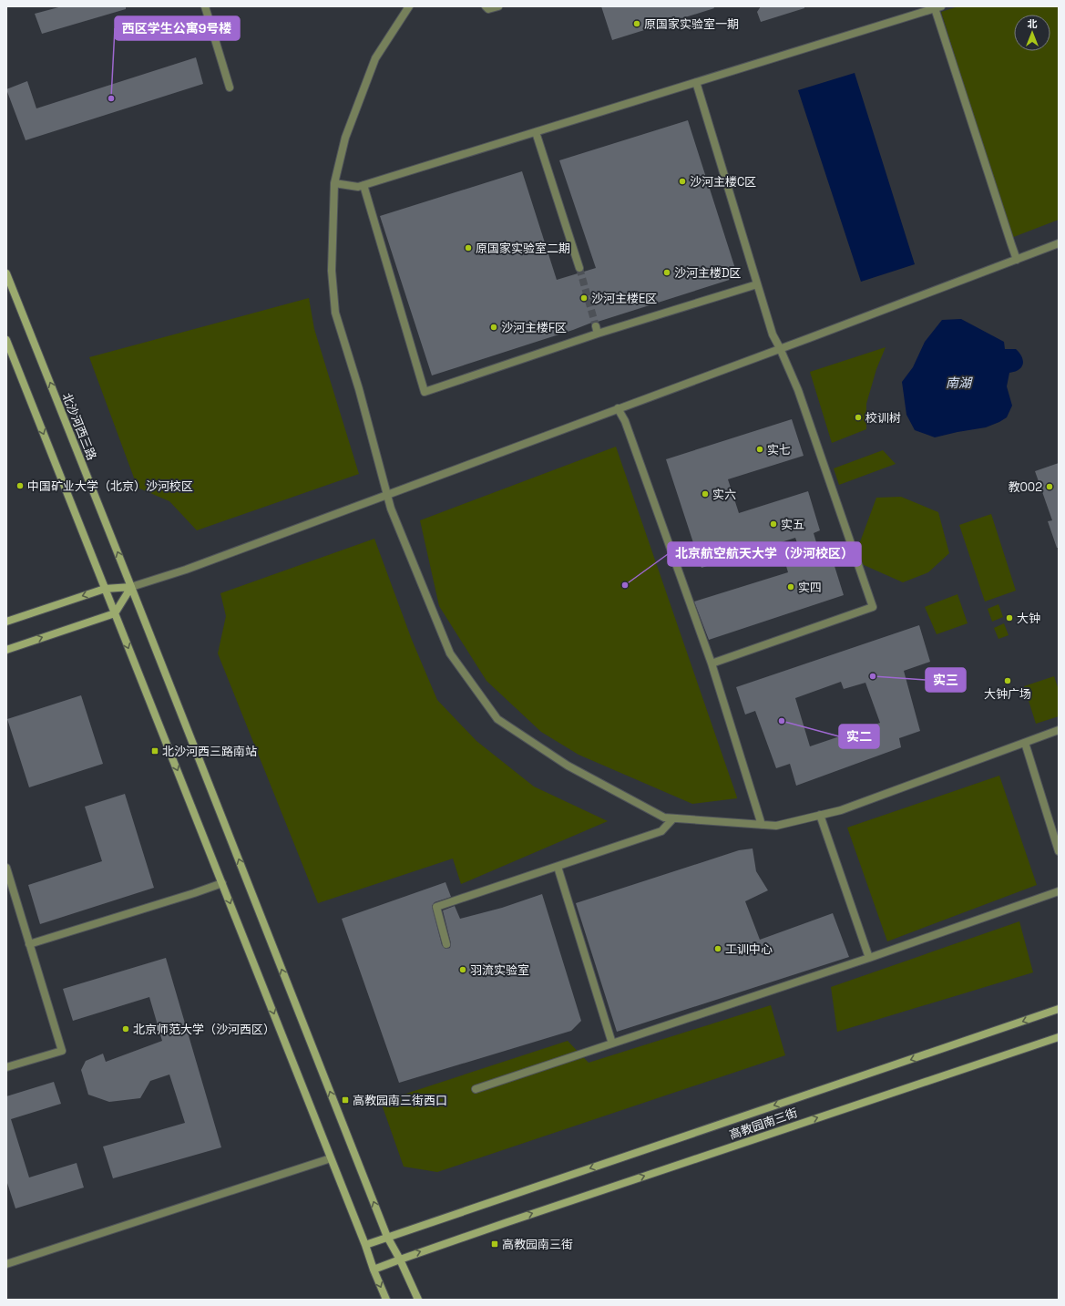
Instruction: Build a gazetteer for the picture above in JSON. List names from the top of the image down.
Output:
{
  "streets": {
    "street": ["北沙河西三路", "高教园南三街"]
  },
  "crossings": [
    ["北沙河西三路", "高教园南三街"]
  ],
  "water": ["南湖"],
  "places": {
    "other": [
      "原国家实验室一期",
      "西区学生公寓9号楼",
      "沙河主楼C区",
      "原国家实验室二期",
      "沙河主楼D区",
      "沙河主楼E区",
      "沙河主楼F区",
      "校训树",
      "实七",
      "中国矿业大学（北京）沙河校区",
      "教002",
      "实六",
      "实五",
      "北京航空航天大学（沙河校区）",
      "实四",
      "大钟",
      "实三",
      "大钟广场",
      "实二",
      "工训中心",
      "羽流实验室",
      "北京师范大学（沙河西区）"
    ],
    "transit": ["北沙河西三路南站", "高教园南三街西口", "高教园南三街"]
  },
  "north": "top"
}
